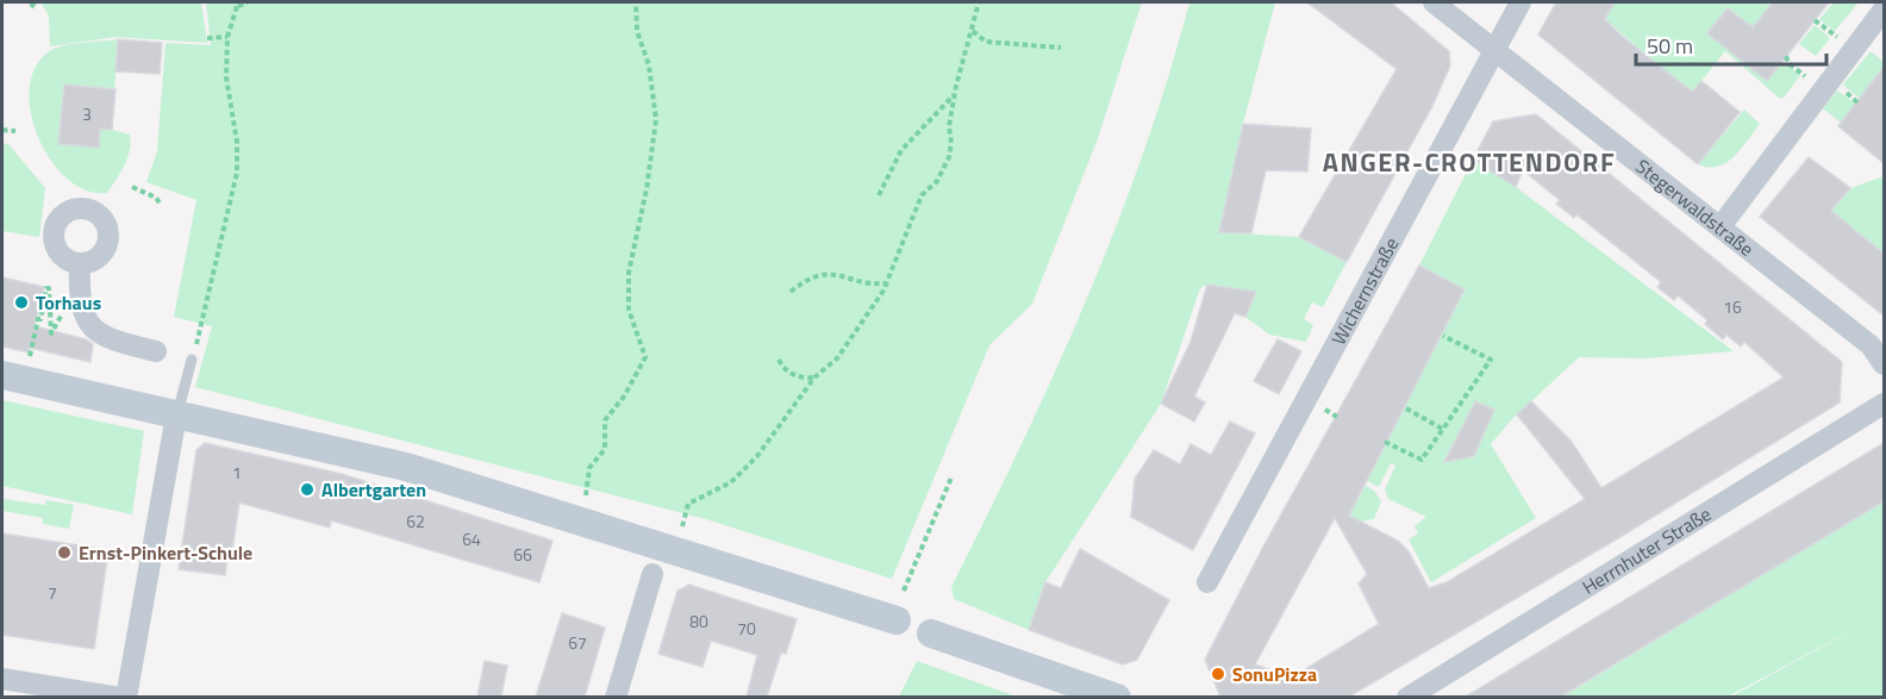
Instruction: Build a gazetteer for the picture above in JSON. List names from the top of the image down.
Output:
{
  "streets": {
    "street": ["Stegerwaldstraße", "Wichernstraße", "Herrnhuter Straße"]
  },
  "crossings": [
    ["Stegerwaldstraße", "Wichernstraße"]
  ],
  "districts": ["ANGER-CROTTENDORF"],
  "places": [
    "Torhaus",
    "Albertgarten",
    "Ernst-Pinkert-Schule",
    "SonuPizza"
  ],
  "house_numbers": [
    "3",
    "16",
    "1",
    "62",
    "64",
    "66",
    "7",
    "80",
    "70",
    "67"
  ],
  "scale_bar": "50 m"
}
